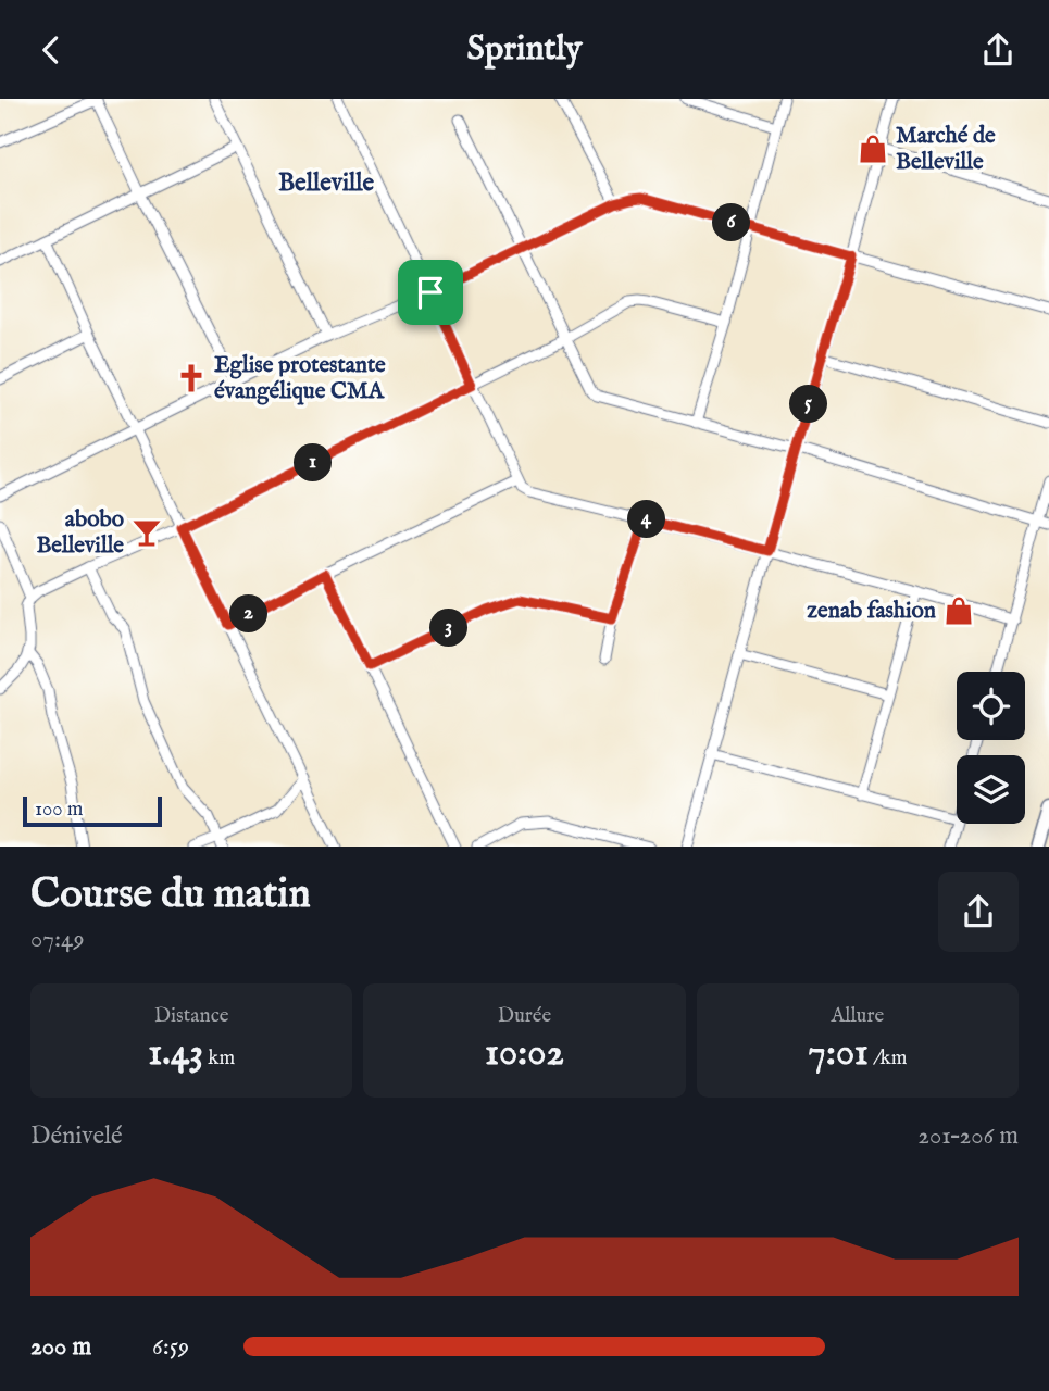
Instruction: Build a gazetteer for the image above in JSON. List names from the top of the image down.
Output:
{
  "districts": ["Belleville"],
  "places": {
    "shop": ["Marché de Belleville", "zenab fashion"],
    "church": ["Eglise protestante évangélique CMA"],
    "bar": ["abobo Belleville"]
  },
  "scale_bar": "100 m",
  "page": {
    "header": "Sprintly",
    "pins": [
      "6",
      "5",
      "1",
      "4",
      "2",
      "3"
    ],
    "scale": "100 m",
    "heading": ["Course du matin", "07:49"],
    "stats": [
      ["Distance", "1.43 km"],
      ["Durée", "10:02"],
      ["Allure", "7:01 /km"]
    ],
    "chart": ["Dénivelé", "201–206 m"],
    "list": [
      {
        "name": "200 m",
        "note": "6:59"
      }
    ]
  }
}
